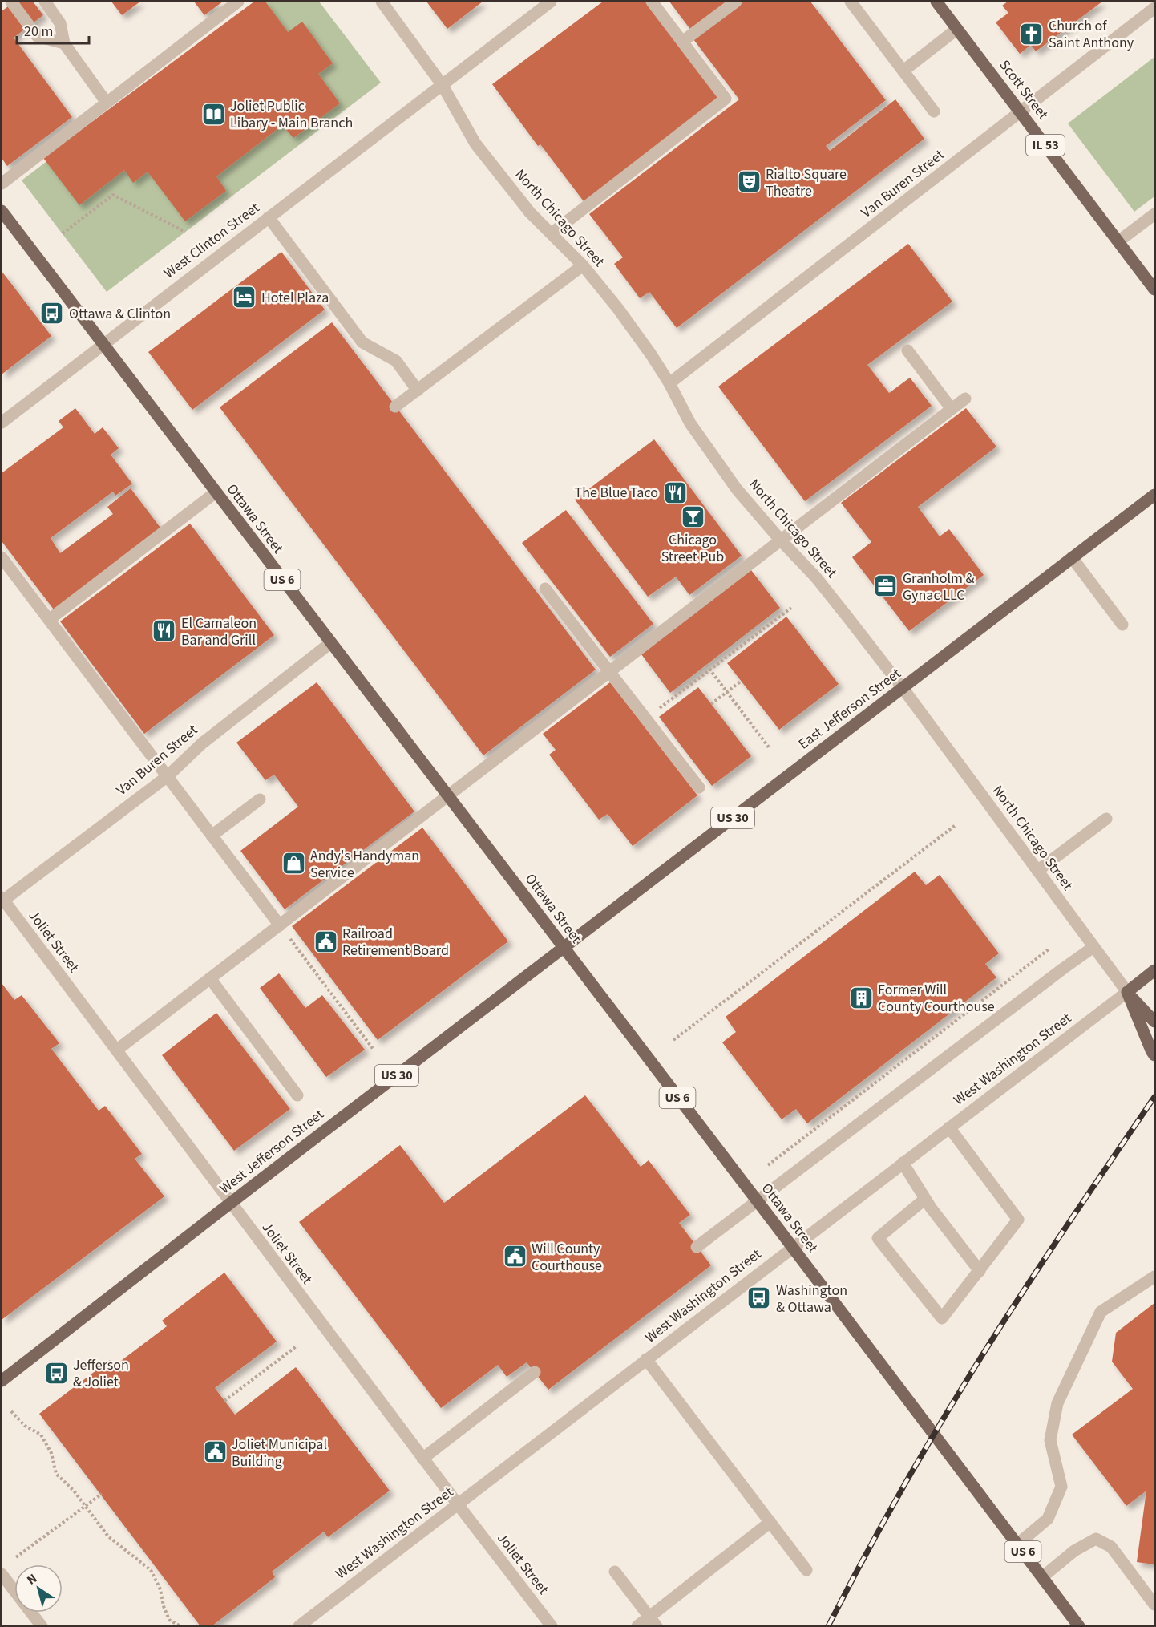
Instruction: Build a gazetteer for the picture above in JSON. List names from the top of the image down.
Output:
{
  "streets": {
    "main road": [
      "Scott Street",
      "IL 53",
      "Ottawa Street",
      "US 6",
      "East Jefferson Street",
      "US 30",
      "West Jefferson Street"
    ],
    "street": [
      "Van Buren Street",
      "North Chicago Street",
      "West Clinton Street",
      "Joliet Street",
      "West Washington Street"
    ]
  },
  "crossings": [
    ["Scott Street", "Van Buren Street"],
    ["Van Buren Street", "North Chicago Street"],
    ["Van Buren Street", "Ottawa Street"],
    ["Van Buren Street", "Joliet Street"],
    ["North Chicago Street", "West Clinton Street"],
    ["North Chicago Street", "East Jefferson Street"],
    ["North Chicago Street", "West Washington Street"],
    ["West Clinton Street", "Ottawa Street"],
    ["Ottawa Street", "East Jefferson Street"],
    ["Ottawa Street", "West Washington Street"],
    ["Ottawa Street", "West Jefferson Street"],
    ["East Jefferson Street", "West Jefferson Street"],
    ["Joliet Street", "West Washington Street"],
    ["Joliet Street", "West Jefferson Street"]
  ],
  "places": {
    "church": ["Church of Saint Anthony"],
    "library": ["Joliet Public Libary - Main Branch"],
    "theatre": ["Rialto Square Theatre"],
    "hotel": ["Hotel Plaza"],
    "bus stop": ["Ottawa & Clinton", "Washington & Ottawa", "Jefferson & Joliet"],
    "restaurant": ["The Blue Taco", "El Camaleon Bar and Grill"],
    "bar": ["Chicago Street Pub"],
    "office": ["Granholm & Gynac LLC"],
    "shop": ["Andy's Handyman Service"],
    "public building": ["Railroad Retirement Board", "Will County Courthouse", "Joliet Municipal Building"],
    "building": ["Former Will County Courthouse"]
  },
  "scale_bar": "20 m",
  "north": "top left"
}
